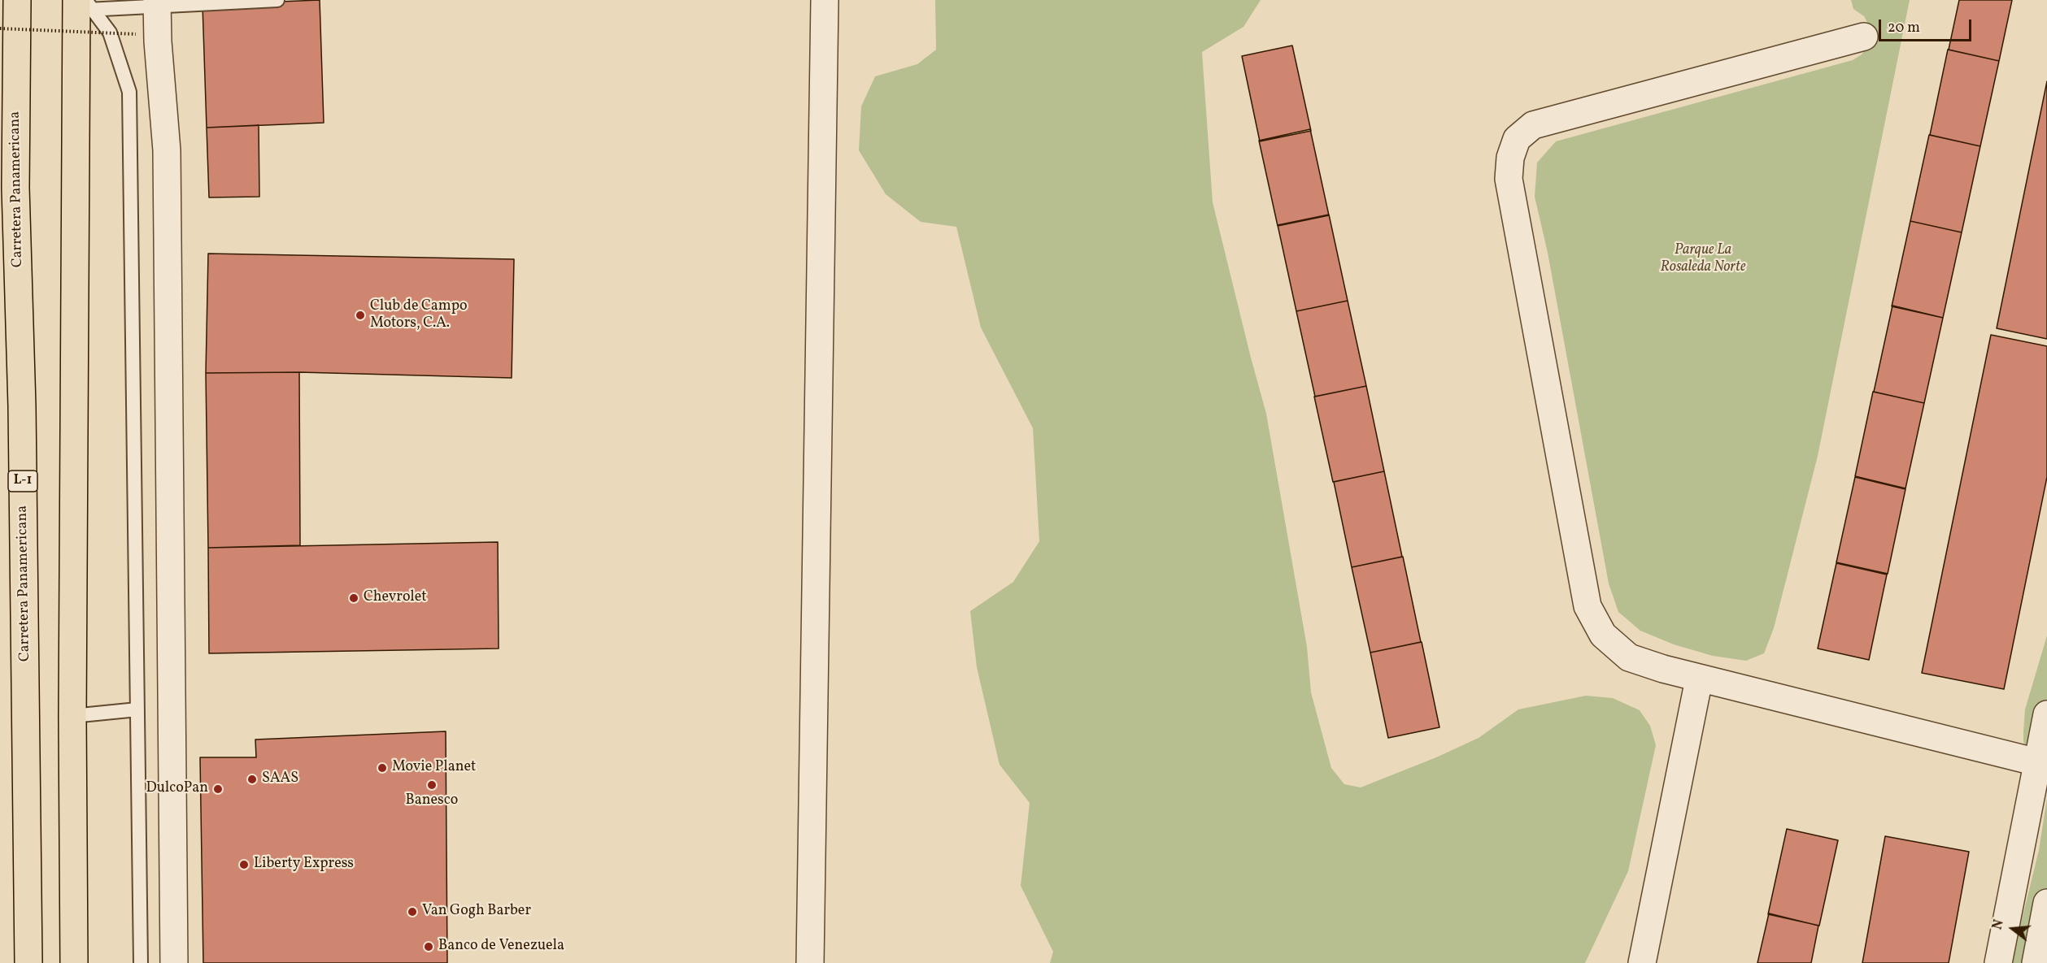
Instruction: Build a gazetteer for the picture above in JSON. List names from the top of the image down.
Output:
{
  "streets": {
    "main road": ["Carretera Panamericana", "L-1"]
  },
  "crossings": [
    ["Carretera Panamericana", "L-1"]
  ],
  "parks": ["Parque La Rosaleda Norte"],
  "places": [
    "Club de Campo Motors, C.A.",
    "Chevrolet",
    "Movie Planet",
    "SAAS",
    "Banesco",
    "DulcoPan",
    "Liberty Express",
    "Van Gogh Barber",
    "Banco de Venezuela"
  ],
  "scale_bar": "20 m",
  "north": "left"
}
